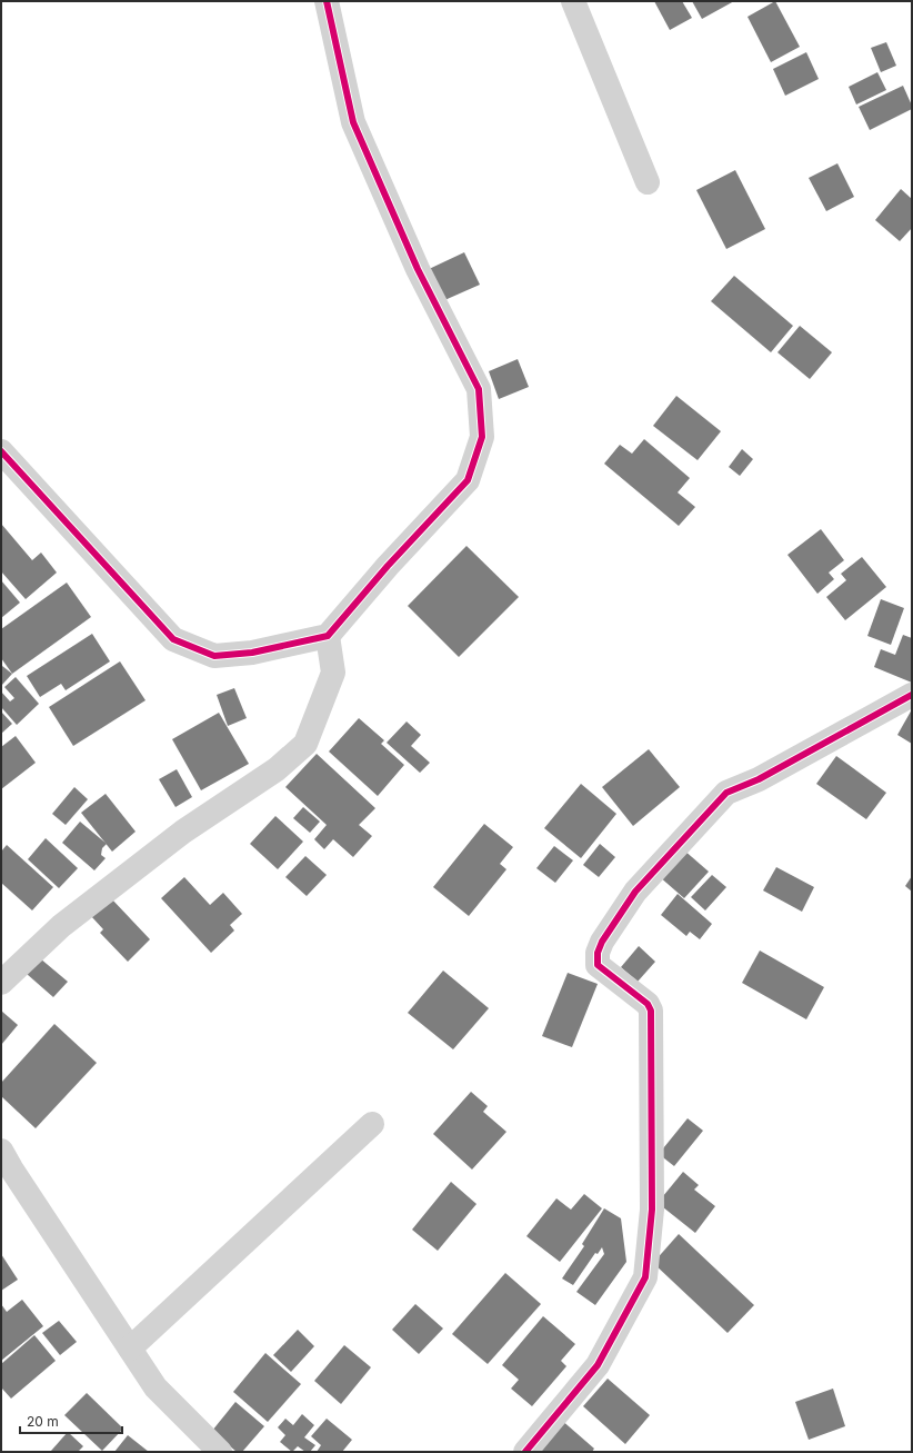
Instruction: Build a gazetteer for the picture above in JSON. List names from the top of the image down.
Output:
{
  "scale_bar": "20 m"
}
